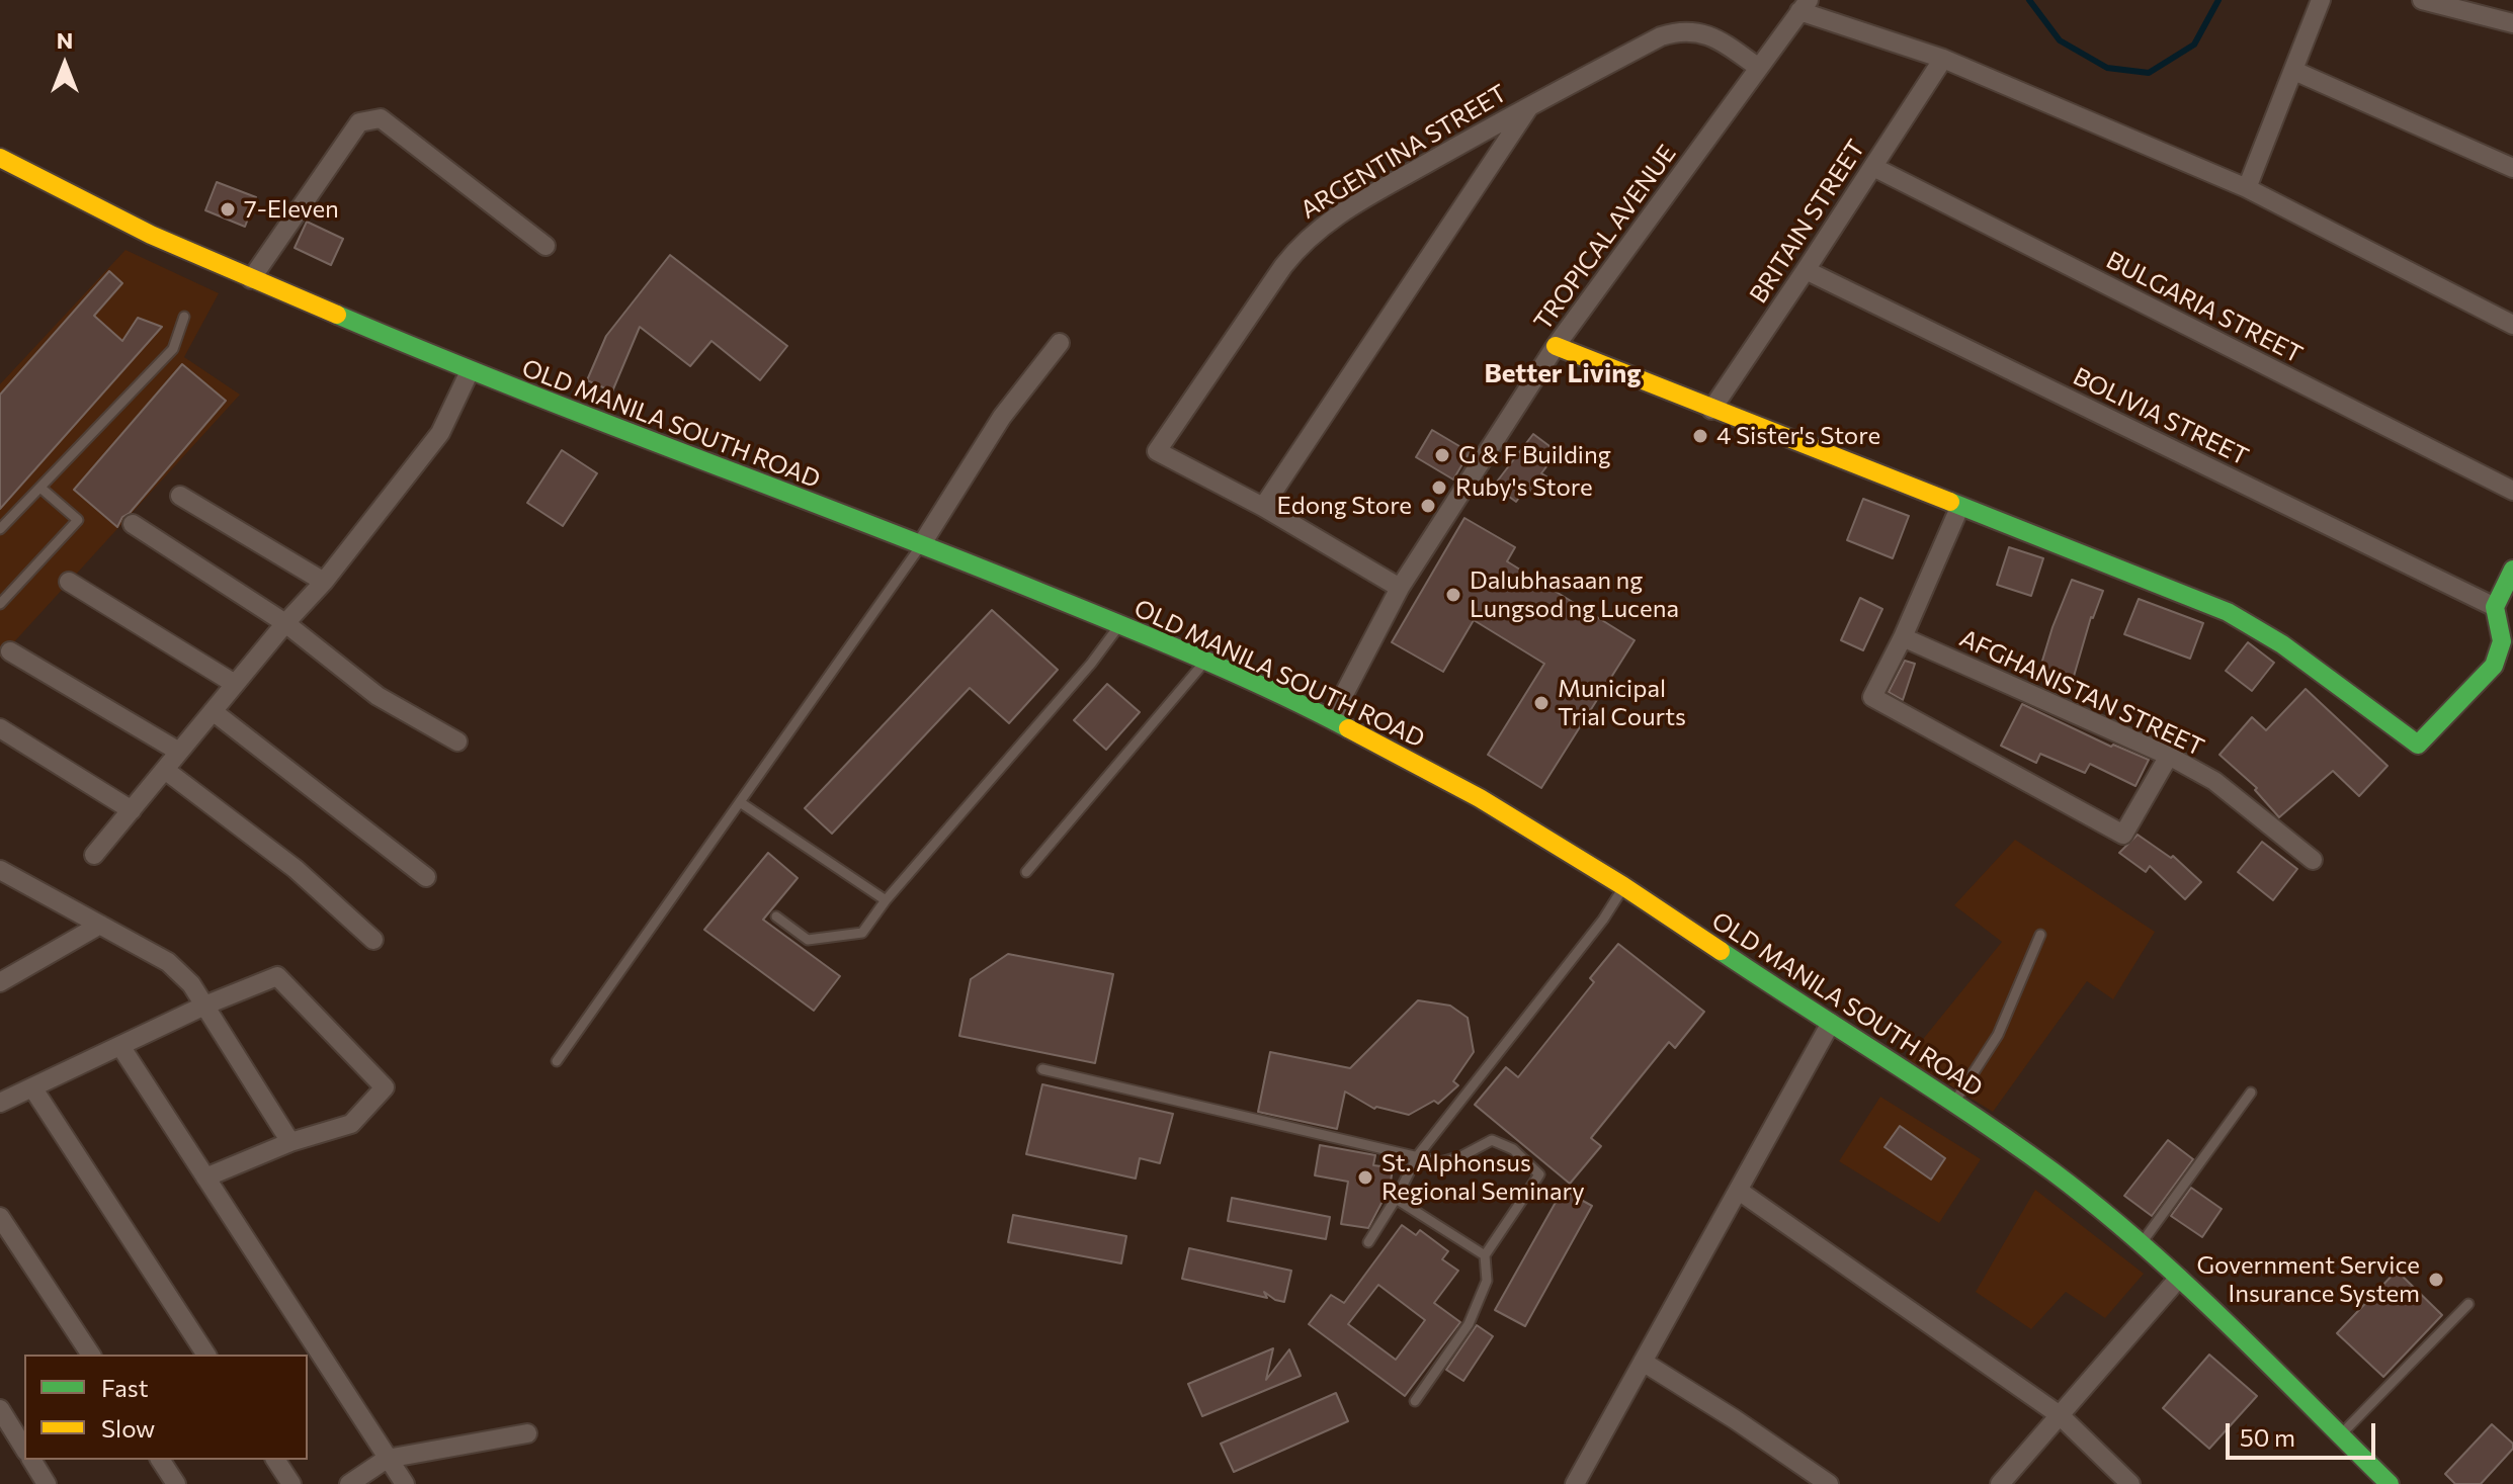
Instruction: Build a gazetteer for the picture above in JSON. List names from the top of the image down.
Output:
{
  "streets": {
    "main road": ["OLD MANILA SOUTH ROAD"],
    "street": [
      "ARGENTINA STREET",
      "BRITAIN STREET",
      "TROPICAL AVENUE",
      "BULGARIA STREET",
      "BOLIVIA STREET",
      "AFGHANISTAN STREET"
    ]
  },
  "crossings": [
    ["ARGENTINA STREET", "TROPICAL AVENUE"],
    ["BRITAIN STREET", "BULGARIA STREET"],
    ["BRITAIN STREET", "BOLIVIA STREET"],
    ["TROPICAL AVENUE", "OLD MANILA SOUTH ROAD"]
  ],
  "districts": ["Better Living"],
  "places": [
    "7-Eleven",
    "4 Sister's Store",
    "G & F Building",
    "Ruby's Store",
    "Edong Store",
    "Dalubhasaan ng Lungsod ng Lucena",
    "Municipal Trial Courts",
    "St. Alphonsus Regional Seminary",
    "Government Service Insurance System"
  ],
  "legend": ["Fast", "Slow"],
  "scale_bar": "50 m",
  "north": "top"
}
